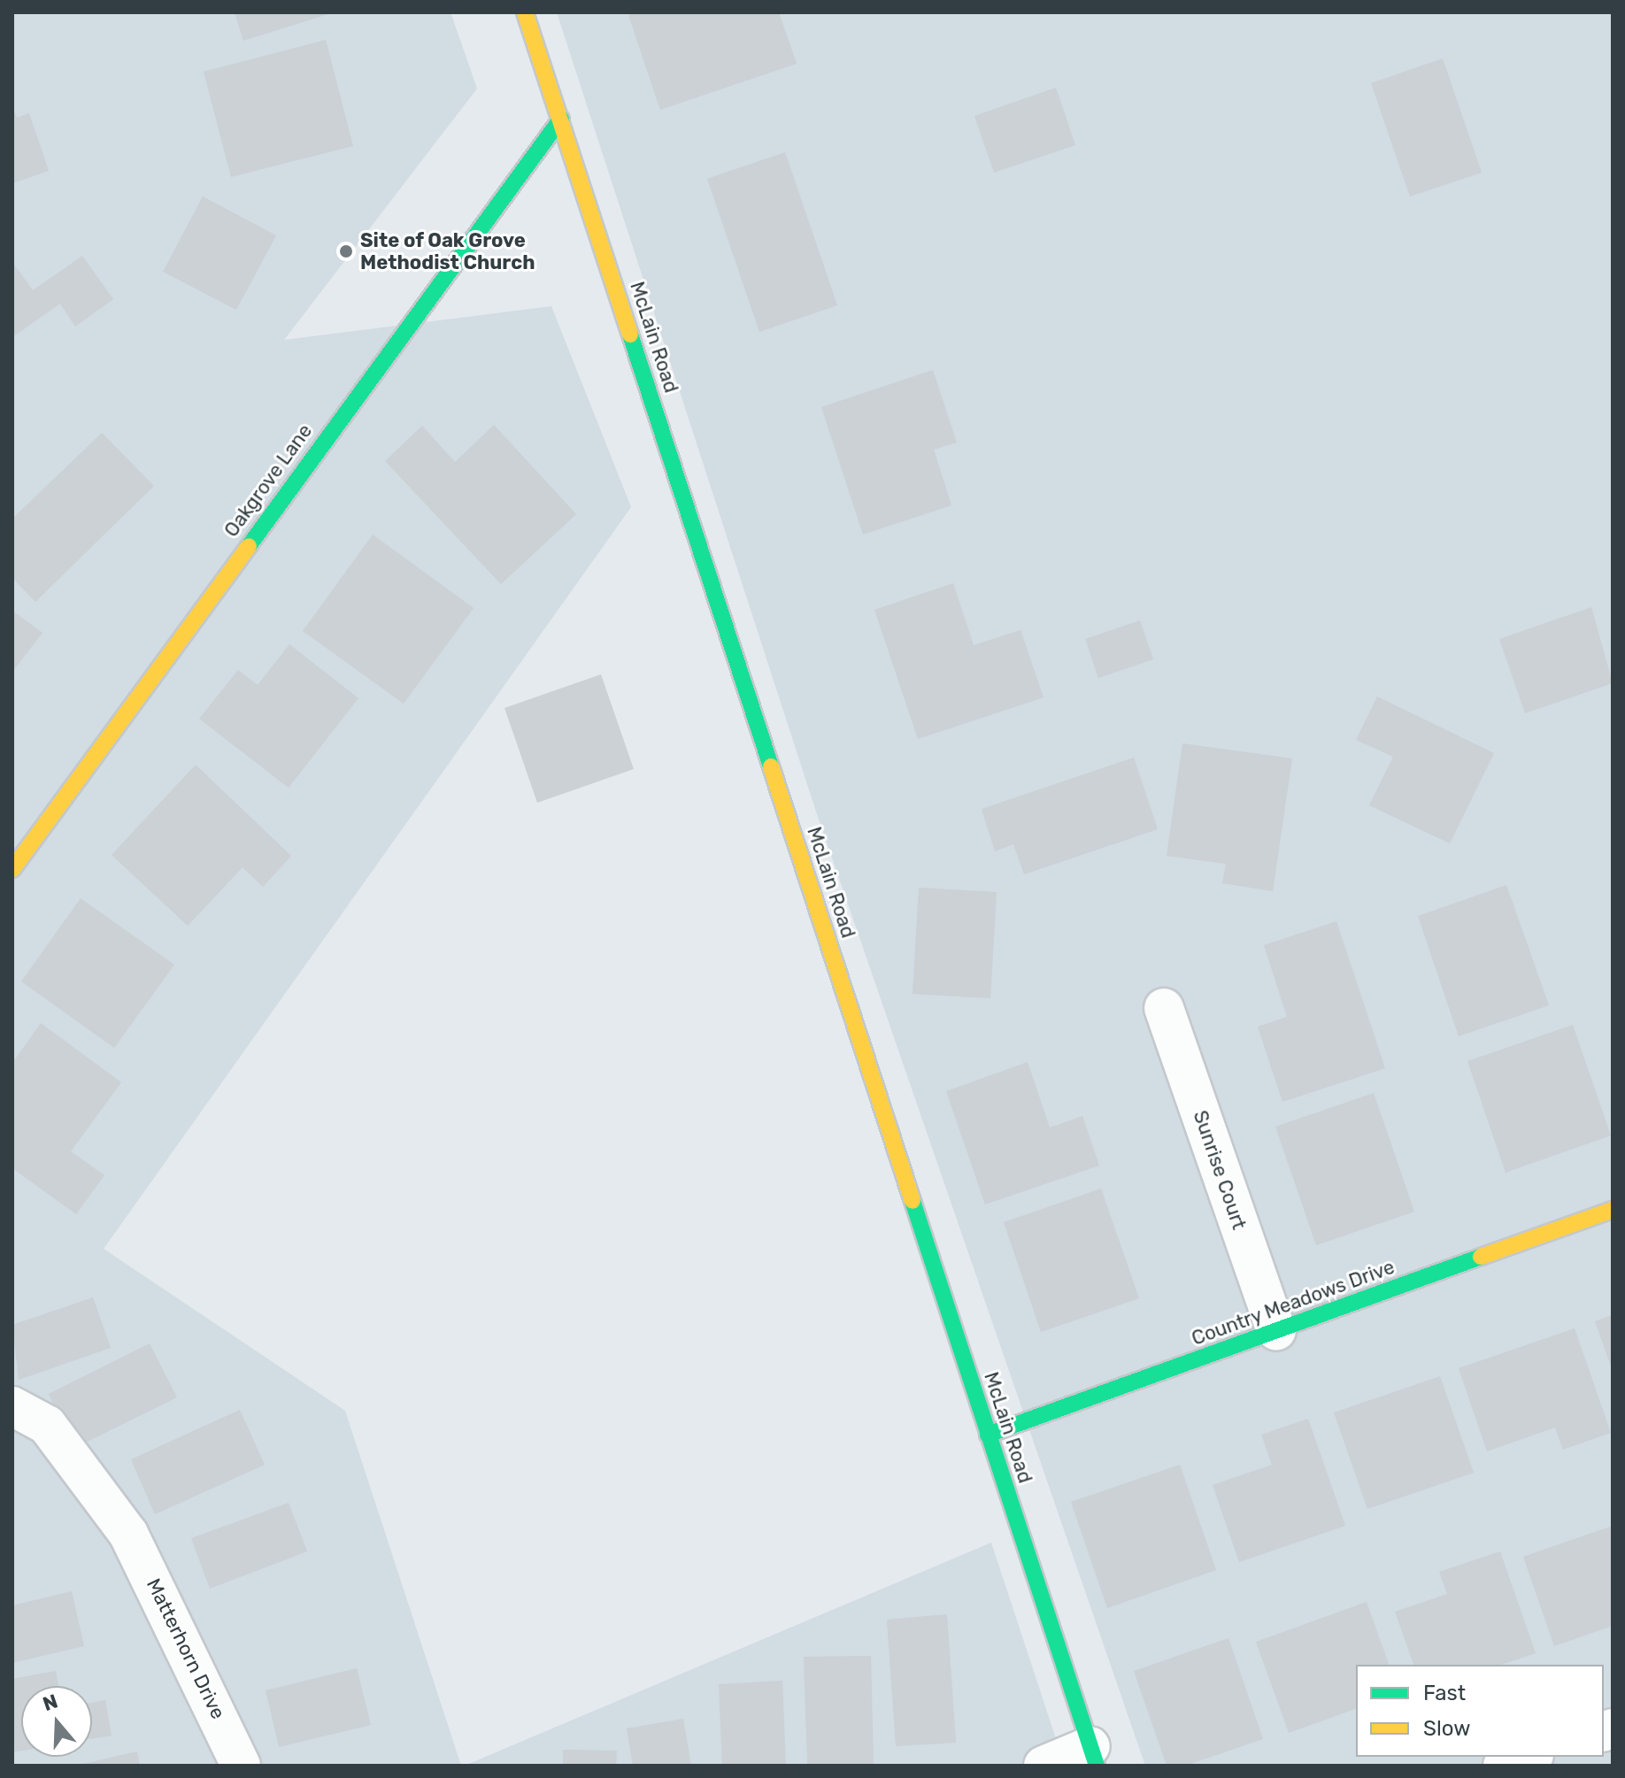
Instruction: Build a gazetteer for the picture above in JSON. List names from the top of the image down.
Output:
{
  "streets": {
    "street": [
      "McLain Road",
      "Oakgrove Lane",
      "Sunrise Court",
      "Country Meadows Drive",
      "Matterhorn Drive"
    ]
  },
  "crossings": [
    ["McLain Road", "Oakgrove Lane"],
    ["McLain Road", "Country Meadows Drive"],
    ["Sunrise Court", "Country Meadows Drive"]
  ],
  "places": ["Site of Oak Grove Methodist Church"],
  "legend": ["Fast", "Slow"],
  "north": "top"
}
